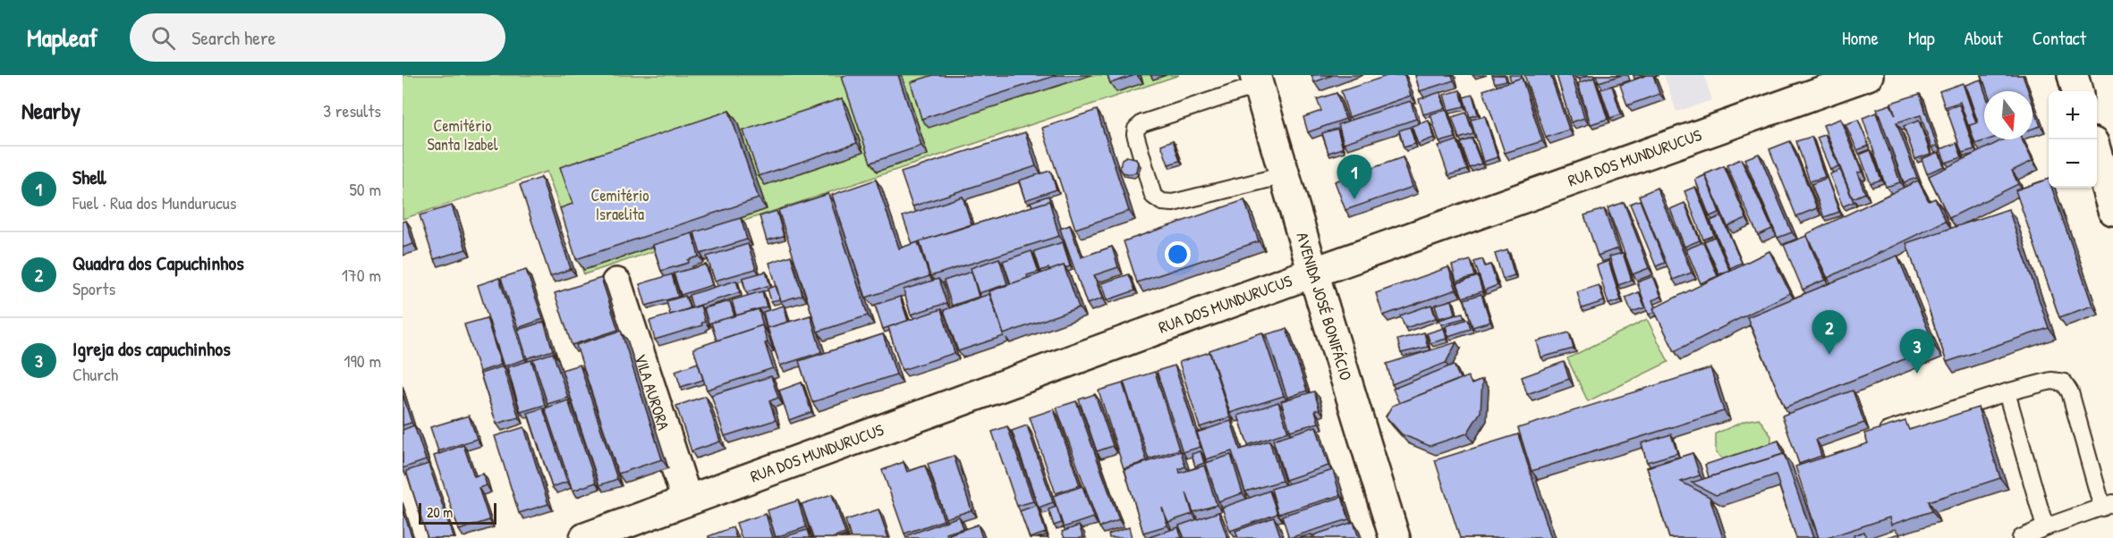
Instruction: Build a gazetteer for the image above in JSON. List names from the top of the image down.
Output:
{
  "streets": {
    "street": ["RUA DOS MUNDURUCUS", "AVENIDA JOSÉ BONIFÁCIO", "VILA AURORA"]
  },
  "crossings": [
    ["RUA DOS MUNDURUCUS", "AVENIDA JOSÉ BONIFÁCIO"],
    ["RUA DOS MUNDURUCUS", "VILA AURORA"]
  ],
  "parks": ["Cemitério Santa Izabel", "Cemitério Israelita"],
  "scale_bar": "20 m",
  "north": "bottom",
  "page": {
    "header": "Mapleaf",
    "search": "Search here",
    "nav": [
      "Home",
      "Map",
      "About",
      "Contact"
    ],
    "heading": ["Nearby", "3 results"],
    "map_buttons": ["+", "−"],
    "list": [
      {
        "mark": "1",
        "name": "Shell",
        "note": "Fuel · Rua dos Mundurucus",
        "value": "50 m"
      },
      {
        "mark": "2",
        "name": "Quadra dos Capuchinhos",
        "note": "Sports",
        "value": "170 m"
      },
      {
        "mark": "3",
        "name": "Igreja dos capuchinhos",
        "note": "Church",
        "value": "190 m"
      }
    ],
    "pins": ["1", "2", "3"],
    "scale": "20 m"
  }
}
